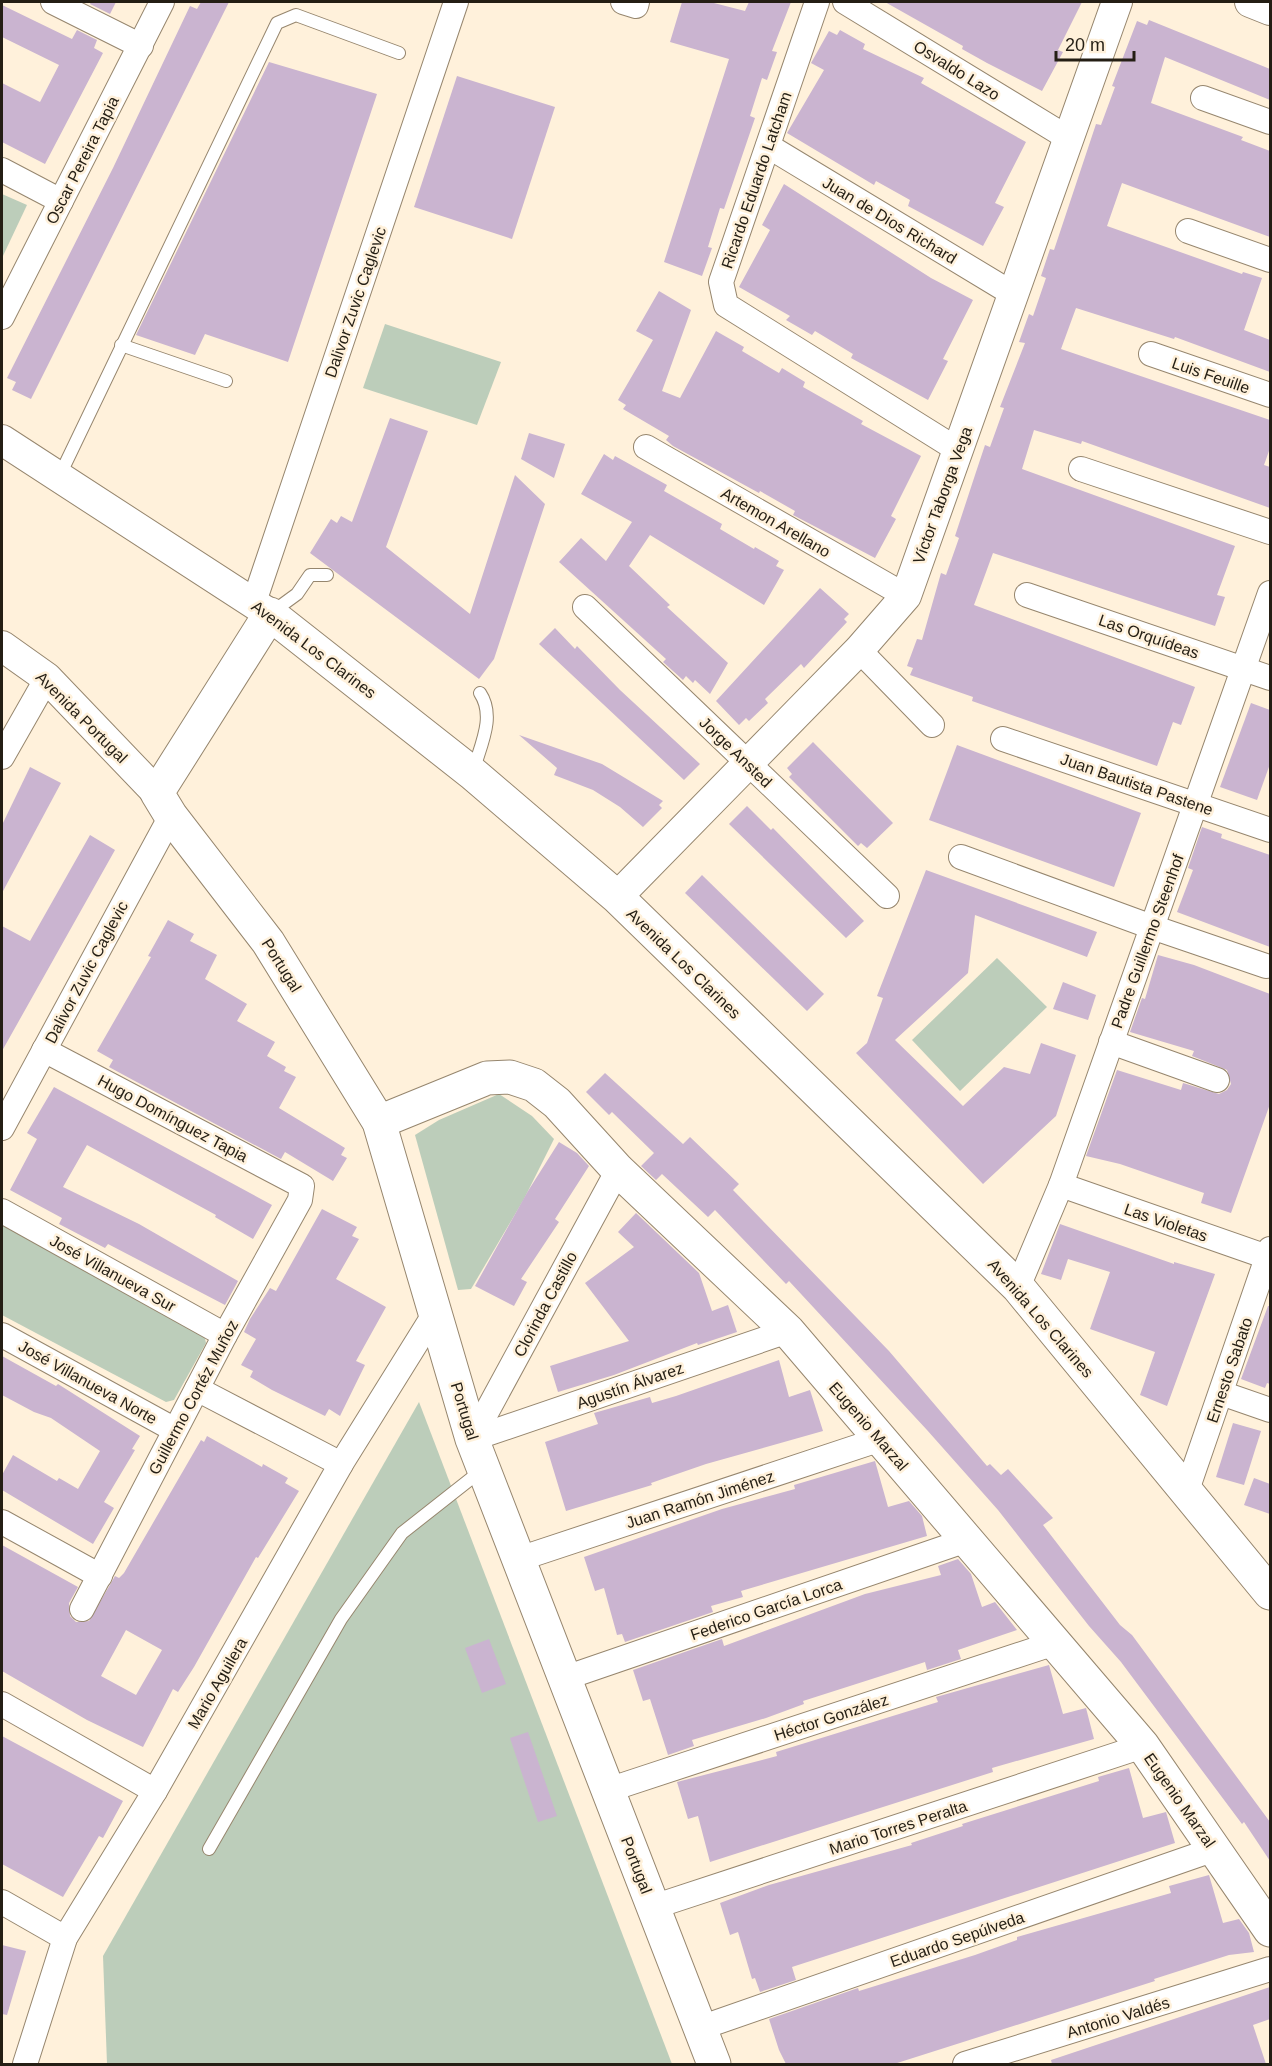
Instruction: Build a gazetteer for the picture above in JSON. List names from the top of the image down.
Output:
{
  "streets": {
    "main road": [
      "Dalivor Zuvic Caglevic",
      "Avenida Los Clarines",
      "Portugal",
      "Eugenio Marzal"
    ],
    "street": [
      "Osvaldo Lazo",
      "Oscar Pereira Tapia",
      "Ricardo Eduardo Latcham",
      "Juan de Dios Richard",
      "Luis Feuille",
      "Víctor Taborga Vega",
      "Artemon Arellano",
      "Las Orquídeas",
      "Avenida Portugal",
      "Jorge Ansted",
      "Juan Bautista Pastene",
      "Padre Guillermo Steenhof",
      "Hugo Domínguez Tapia",
      "Las Violetas",
      "José Villanueva Sur",
      "Clorinda Castillo",
      "Ernesto Sabato",
      "José Villanueva Norte",
      "Agustín Álvarez",
      "Guillermo Cortéz Muñoz",
      "Juan Ramón Jiménez",
      "Federico García Lorca",
      "Mario Aguilera",
      "Héctor González",
      "Mario Torres Peralta",
      "Eduardo Sepúlveda",
      "Antonio Valdés"
    ]
  },
  "crossings": [
    ["Osvaldo Lazo", "Víctor Taborga Vega"],
    ["Ricardo Eduardo Latcham", "Juan de Dios Richard"],
    ["Ricardo Eduardo Latcham", "Víctor Taborga Vega"],
    ["Juan de Dios Richard", "Víctor Taborga Vega"],
    ["Dalivor Zuvic Caglevic", "Avenida Los Clarines"],
    ["Dalivor Zuvic Caglevic", "Avenida Portugal"],
    ["Dalivor Zuvic Caglevic", "Portugal"],
    ["Dalivor Zuvic Caglevic", "Hugo Domínguez Tapia"],
    ["Víctor Taborga Vega", "Artemon Arellano"],
    ["Víctor Taborga Vega", "Avenida Los Clarines"],
    ["Víctor Taborga Vega", "Jorge Ansted"],
    ["Las Orquídeas", "Padre Guillermo Steenhof"],
    ["Avenida Los Clarines", "Padre Guillermo Steenhof"],
    ["Avenida Los Clarines", "Ernesto Sabato"],
    ["Avenida Portugal", "Portugal"],
    ["Juan Bautista Pastene", "Padre Guillermo Steenhof"],
    ["Padre Guillermo Steenhof", "Las Violetas"],
    ["Portugal", "Clorinda Castillo"],
    ["Portugal", "Agustín Álvarez"],
    ["Portugal", "Eugenio Marzal"],
    ["Portugal", "Juan Ramón Jiménez"],
    ["Portugal", "Federico García Lorca"],
    ["Portugal", "Mario Aguilera"],
    ["Portugal", "Héctor González"],
    ["Portugal", "Mario Torres Peralta"],
    ["Portugal", "Eduardo Sepúlveda"],
    ["Hugo Domínguez Tapia", "Guillermo Cortéz Muñoz"],
    ["Las Violetas", "Ernesto Sabato"],
    ["José Villanueva Sur", "Guillermo Cortéz Muñoz"],
    ["Clorinda Castillo", "Agustín Álvarez"],
    ["Clorinda Castillo", "Eugenio Marzal"],
    ["José Villanueva Norte", "Guillermo Cortéz Muñoz"],
    ["Agustín Álvarez", "Eugenio Marzal"],
    ["Eugenio Marzal", "Juan Ramón Jiménez"],
    ["Eugenio Marzal", "Federico García Lorca"],
    ["Eugenio Marzal", "Héctor González"],
    ["Eugenio Marzal", "Mario Torres Peralta"],
    ["Eugenio Marzal", "Eduardo Sepúlveda"]
  ],
  "scale_bar": "20 m"
}
